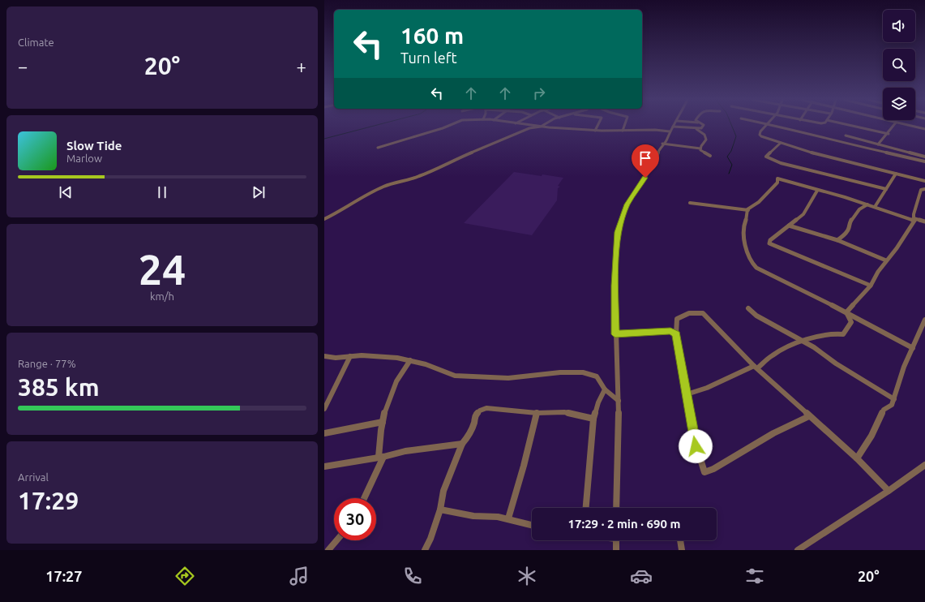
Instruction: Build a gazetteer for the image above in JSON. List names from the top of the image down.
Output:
{
  "page": {
    "tile": [
      "Climate",
      ["24", "km/h"],
      ["Range · 77%", "385 km"],
      ["Arrival", "17:29"]
    ],
    "turn": ["160 m", "Turn left"],
    "heat": ["−", "20°", "+"],
    "song": ["Slow Tide", "Marlow"],
    "limit": "30",
    "trip": "17:29 · 2 min · 690 m",
    "tabs": ["17:27", "20°"]
  }
}
